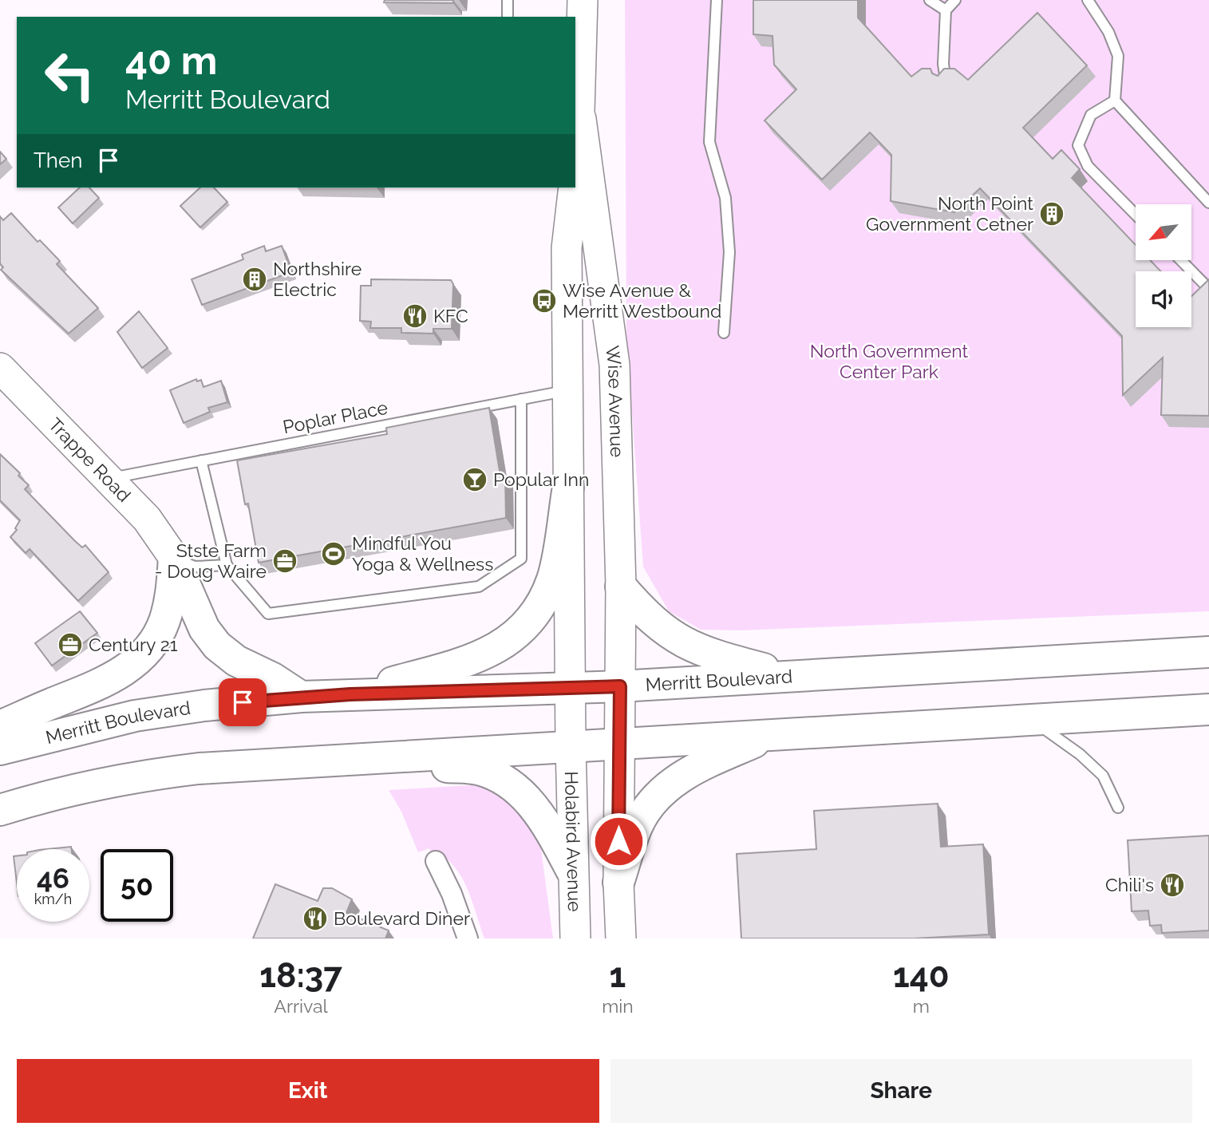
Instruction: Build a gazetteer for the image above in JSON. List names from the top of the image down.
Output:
{
  "streets": {
    "main road": [
      "Wise Avenue",
      "Trappe Road",
      "Merritt Boulevard",
      "Holabird Avenue"
    ],
    "lane": ["Poplar Place"]
  },
  "crossings": [
    ["Wise Avenue", "Poplar Place"],
    ["Wise Avenue", "Merritt Boulevard"],
    ["Wise Avenue", "Holabird Avenue"],
    ["Poplar Place", "Trappe Road"]
  ],
  "parks": ["North Government Center Park"],
  "places": {
    "building": ["North Point Government Cetner", "Northshire Electric"],
    "bus stop": ["Wise Avenue & Merritt Westbound"],
    "restaurant": ["KFC", "Chili's", "Boulevard Diner"],
    "bar": ["Popular Inn"],
    "sports": ["Mindful You Yoga & Wellness"],
    "office": ["Stste Farm - Doug Waire", "Century 21"]
  },
  "north": "bottom left",
  "page": {
    "turn": ["40 m", "Merritt Boulevard"],
    "then": "Then",
    "speed": "46 km/h",
    "limit": "50",
    "eta": [
      "18:37",
      "Arrival",
      "1",
      "min",
      "140",
      "m"
    ],
    "buttons": ["Exit", "Share"]
  }
}
